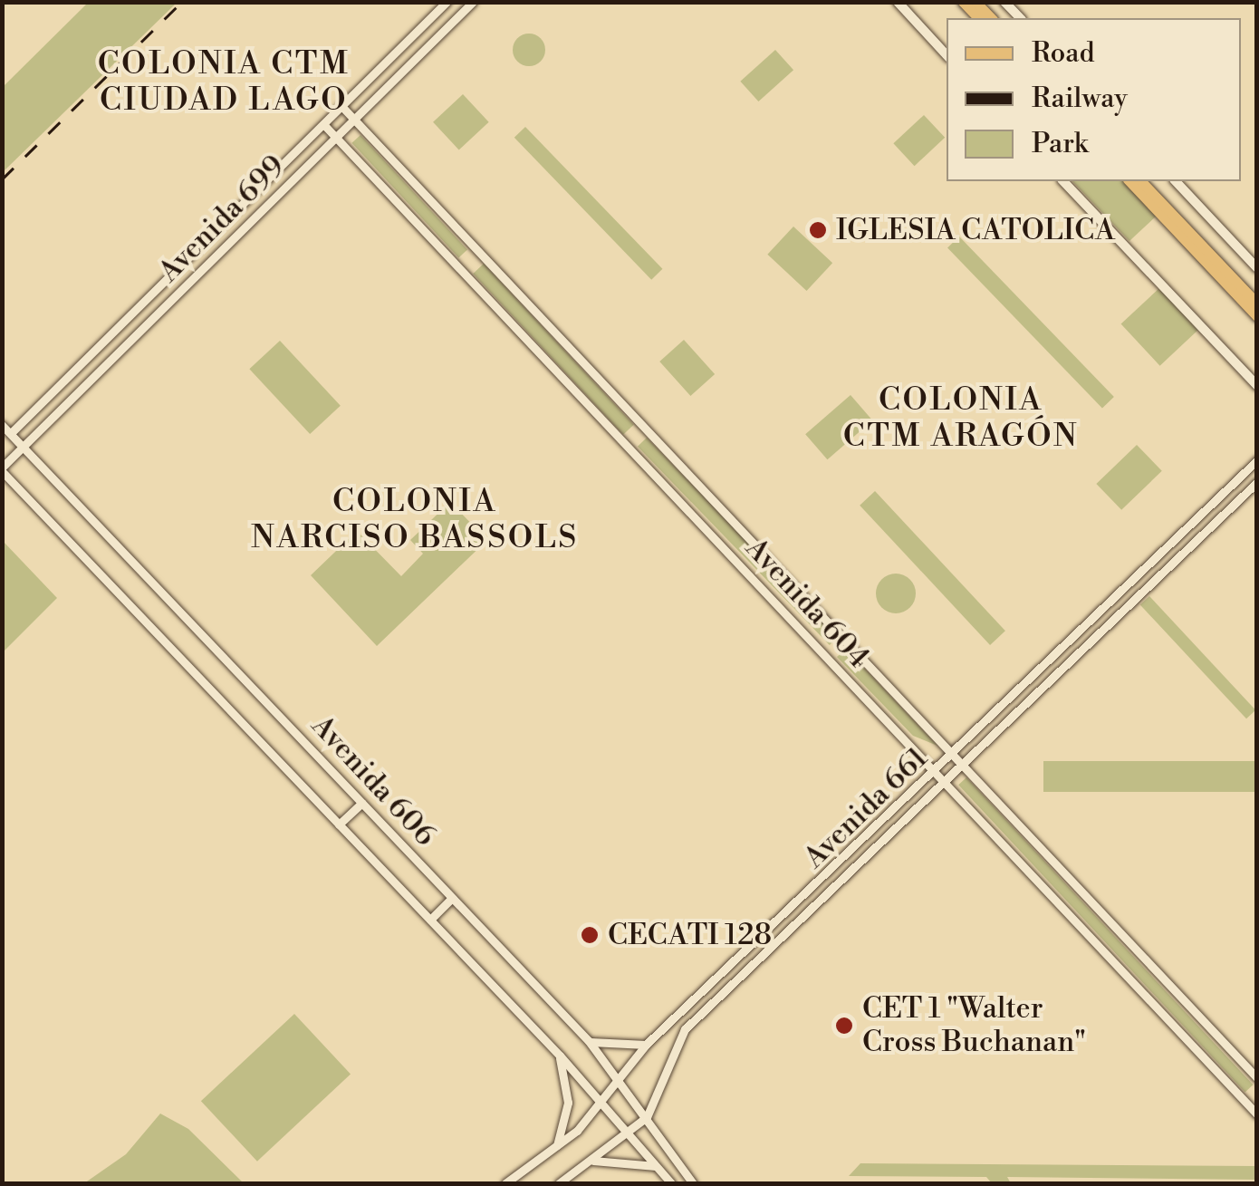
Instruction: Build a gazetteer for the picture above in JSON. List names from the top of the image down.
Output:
{
  "streets": {
    "street": [
      "Avenida 699",
      "Avenida 604",
      "Avenida 606",
      "Avenida 661"
    ]
  },
  "crossings": [
    ["Avenida 699", "Avenida 604"],
    ["Avenida 699", "Avenida 606"],
    ["Avenida 604", "Avenida 661"],
    ["Avenida 606", "Avenida 661"]
  ],
  "districts": ["COLONIA CTM CIUDAD LAGO", "COLONIA CTM ARAGÓN", "COLONIA NARCISO BASSOLS"],
  "places": ["IGLESIA CATOLICA", "CECATI 128", "CET 1 \"Walter Cross Buchanan\""],
  "legend": ["Road", "Railway", "Park"]
}
